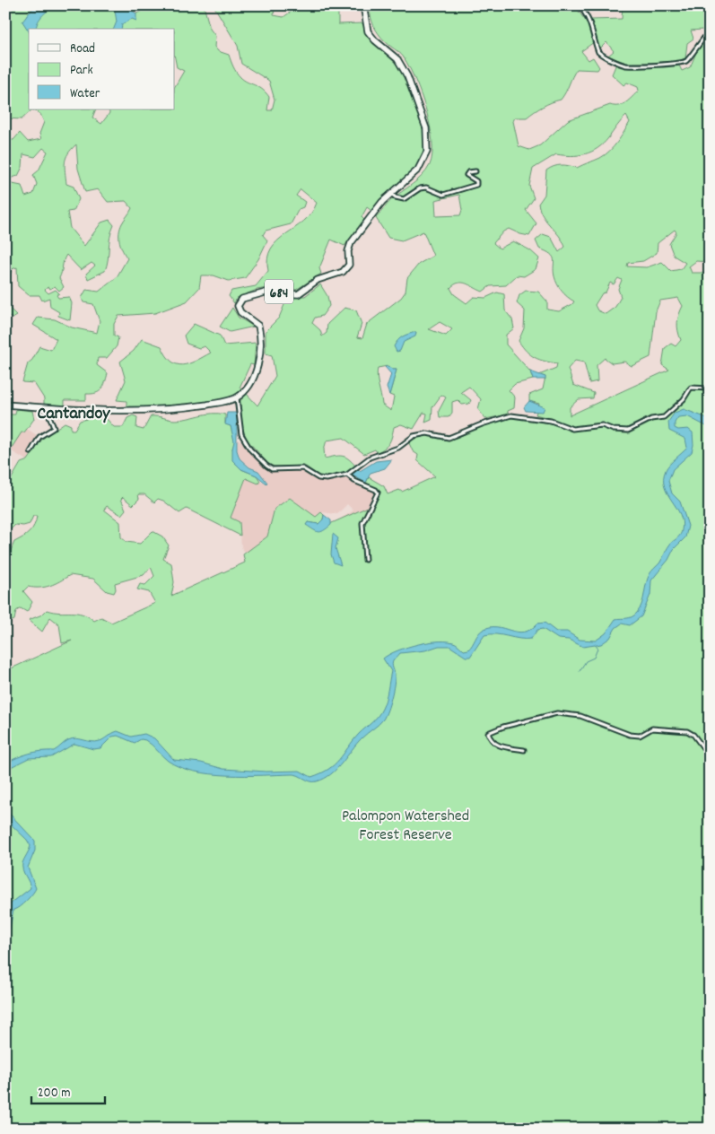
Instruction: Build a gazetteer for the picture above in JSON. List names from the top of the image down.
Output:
{
  "streets": {
    "highway": ["684"]
  },
  "districts": ["Cantandoy"],
  "parks": ["Palompon Watershed Forest Reserve"],
  "legend": ["Road", "Park", "Water"],
  "scale_bar": "200 m"
}
